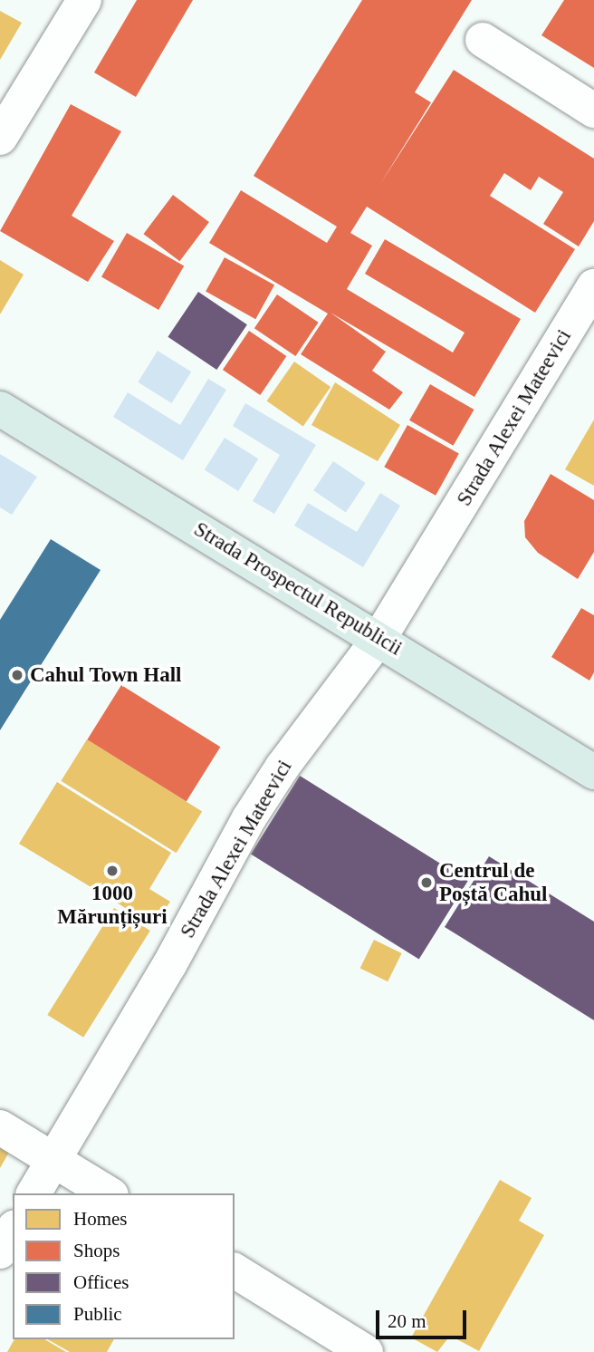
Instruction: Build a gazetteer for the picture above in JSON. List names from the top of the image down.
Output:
{
  "streets": {
    "main road": ["Strada Prospectul Republicii"],
    "street": ["Strada Alexei Mateevici"]
  },
  "crossings": [
    ["Strada Alexei Mateevici", "Strada Prospectul Republicii"]
  ],
  "places": ["Cahul Town Hall", "1000 Mărunțișuri", "Centrul de Poștă Cahul"],
  "legend": [
    "Homes",
    "Shops",
    "Offices",
    "Public"
  ],
  "scale_bar": "20 m"
}
